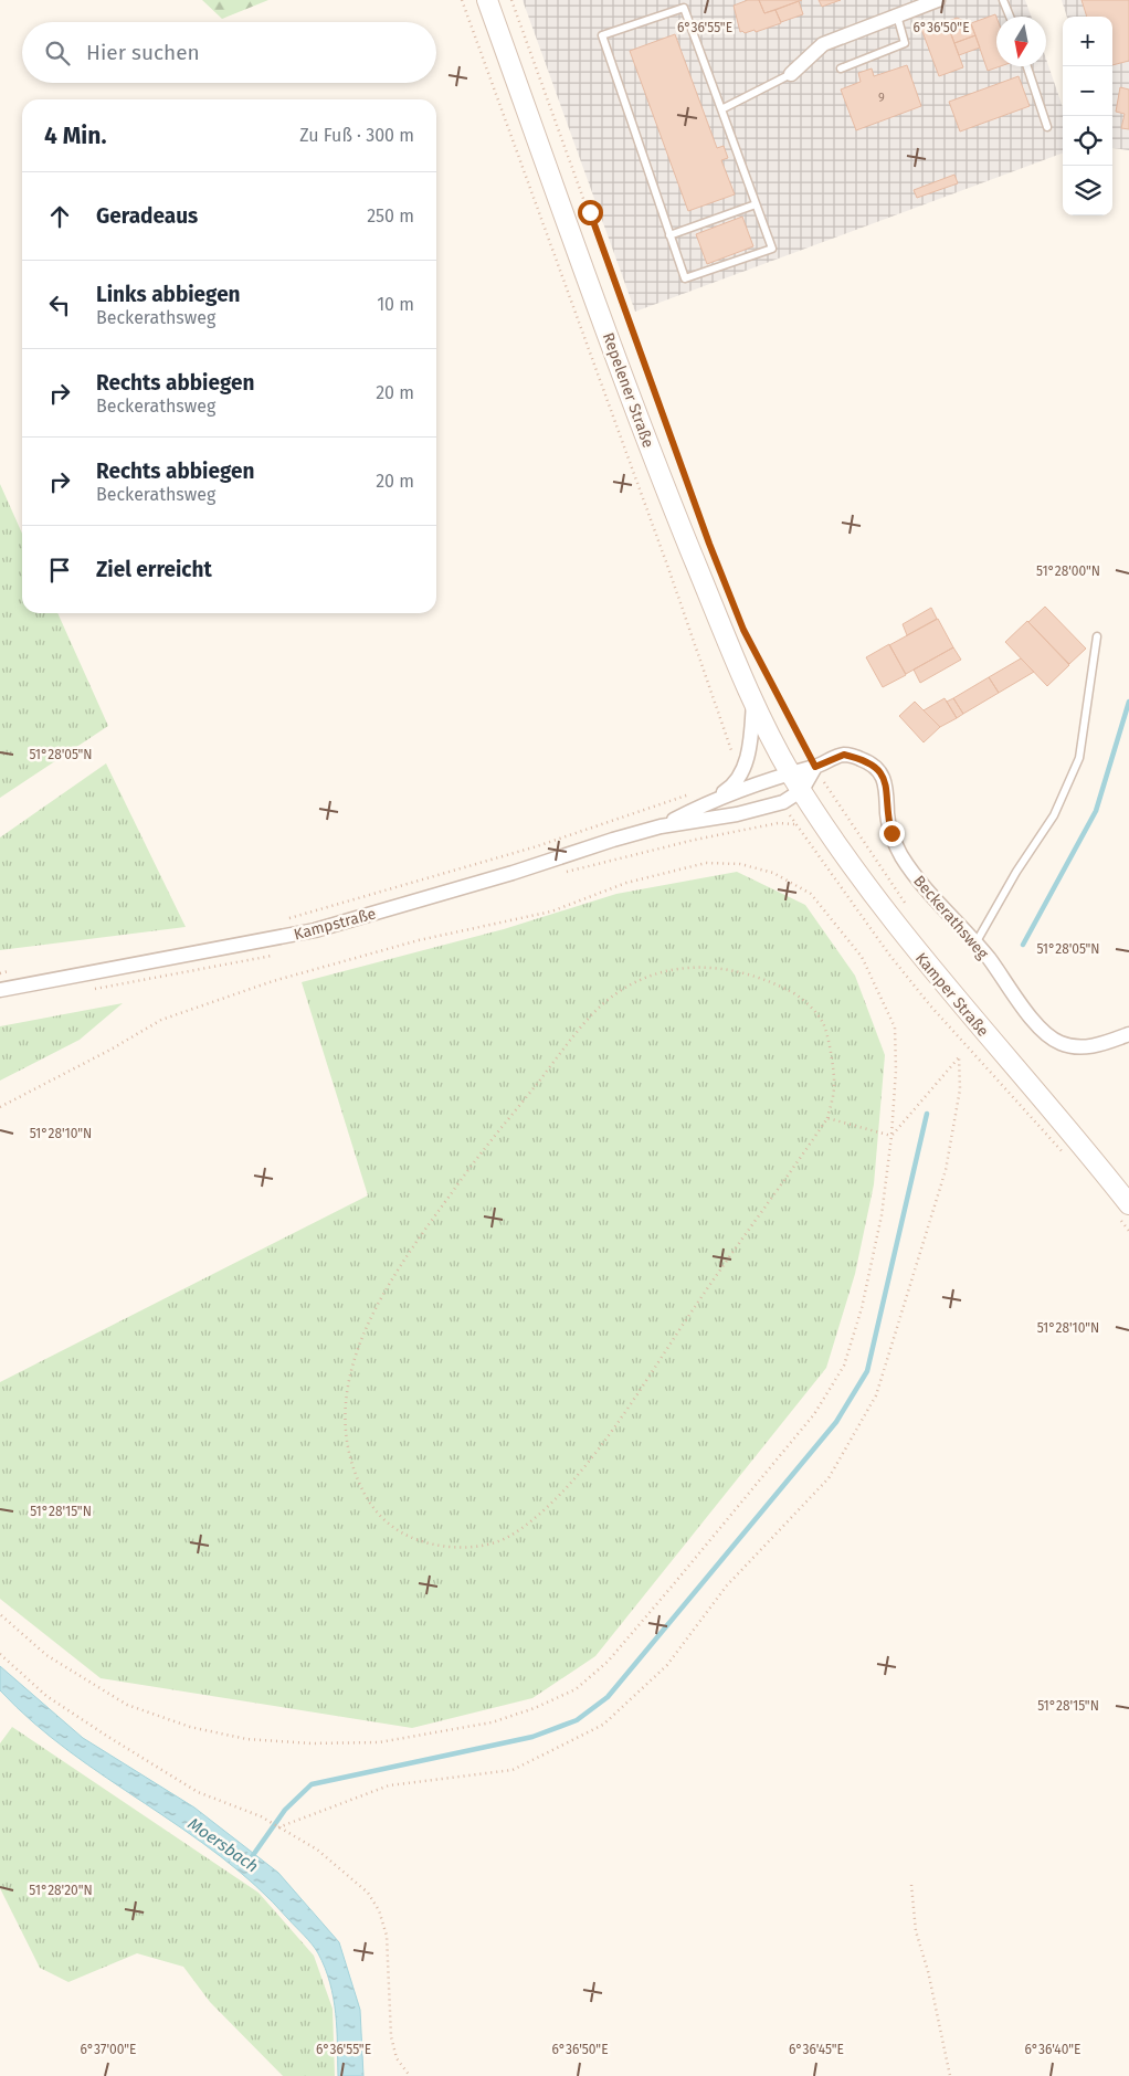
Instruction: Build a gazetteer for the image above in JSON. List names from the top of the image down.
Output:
{
  "streets": {
    "main road": ["Repelener Straße", "Kamper Straße"],
    "street": ["Beckerathsweg", "Kampstraße"]
  },
  "crossings": [
    ["Repelener Straße", "Beckerathsweg"],
    ["Repelener Straße", "Kampstraße"],
    ["Repelener Straße", "Kamper Straße"],
    ["Beckerathsweg", "Kampstraße"],
    ["Beckerathsweg", "Kamper Straße"],
    ["Kampstraße", "Kamper Straße"]
  ],
  "water": ["Moersbach"],
  "house_numbers": ["9"],
  "north": "bottom",
  "page": {
    "map_buttons": ["+", "−"],
    "search": "Hier suchen",
    "heading": ["4 Min.", "Zu Fuß · 300 m"],
    "list": [
      ["Geradeaus", "250 m"],
      ["Links abbiegen", "Beckerathsweg", "10 m"],
      ["Rechts abbiegen", "Beckerathsweg", "20 m"],
      ["Rechts abbiegen", "Beckerathsweg", "20 m"],
      "Ziel erreicht"
    ]
  },
  "coordinates": [
    "6°36'55\"E",
    "6°36'50\"E",
    "51°28'00\"N",
    "51°28'05\"N",
    "51°28'10\"N",
    "51°28'15\"N",
    "51°28'20\"N",
    "6°37'00\"E",
    "6°36'45\"E",
    "6°36'40\"E"
  ]
}
